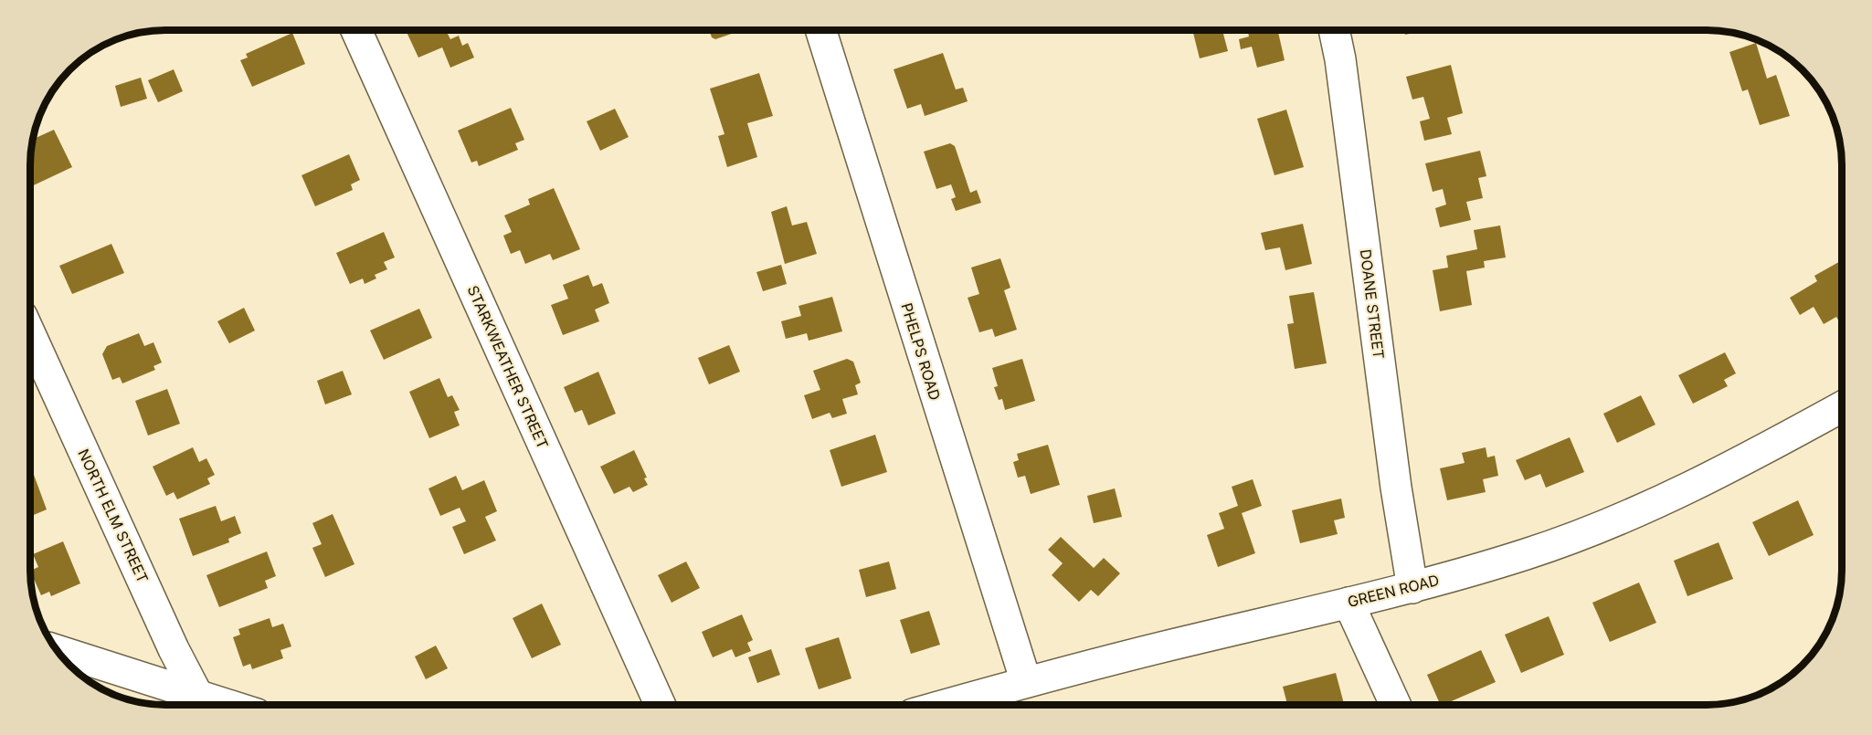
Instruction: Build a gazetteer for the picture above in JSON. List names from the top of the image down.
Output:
{
  "streets": {
    "street": [
      "DOANE STREET",
      "PHELPS ROAD",
      "STARKWEATHER STREET",
      "NORTH ELM STREET",
      "GREEN ROAD"
    ]
  },
  "crossings": [
    ["DOANE STREET", "GREEN ROAD"],
    ["PHELPS ROAD", "GREEN ROAD"]
  ]
}
